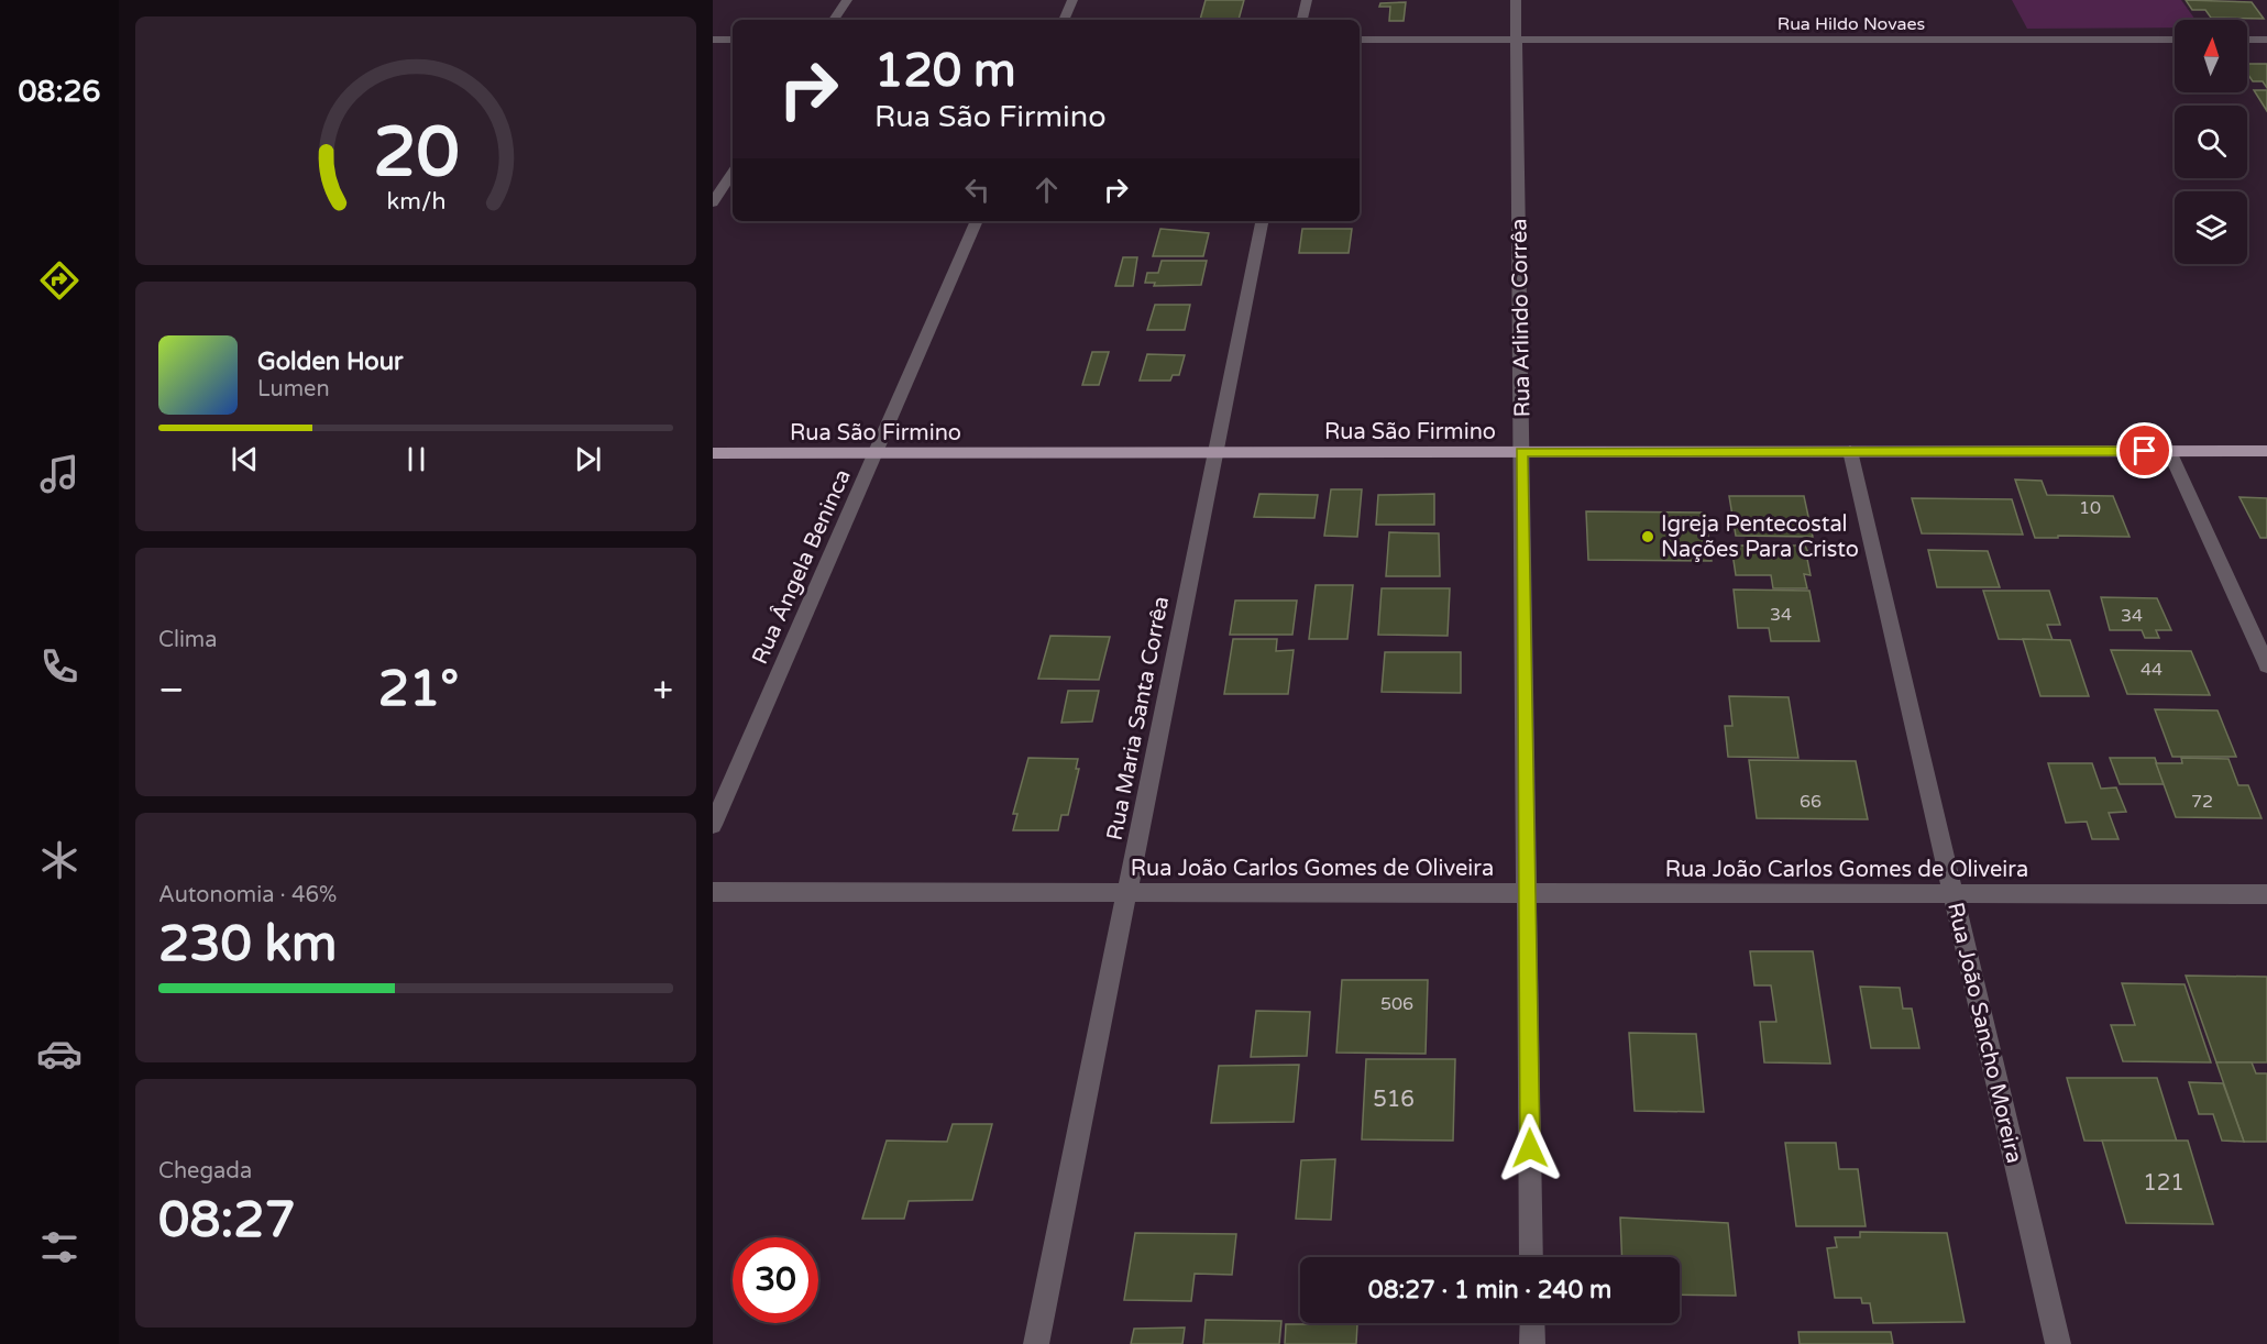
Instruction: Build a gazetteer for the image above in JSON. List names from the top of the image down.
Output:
{
  "streets": {
    "main road": ["Rua São Firmino"],
    "street": [
      "Rua Hildo Novaes",
      "Rua Arlindo Corrêa",
      "Rua Ângela Beninca",
      "Rua Maria Santa Corrêa",
      "Rua João Carlos Gomes de Oliveira",
      "Rua João Sancho Moreira"
    ]
  },
  "crossings": [
    ["Rua Hildo Novaes", "Rua Arlindo Corrêa"],
    ["Rua Arlindo Corrêa", "Rua São Firmino"],
    ["Rua Arlindo Corrêa", "Rua João Carlos Gomes de Oliveira"],
    ["Rua São Firmino", "Rua Ângela Beninca"],
    ["Rua São Firmino", "Rua Maria Santa Corrêa"],
    ["Rua São Firmino", "Rua João Sancho Moreira"],
    ["Rua Maria Santa Corrêa", "Rua João Carlos Gomes de Oliveira"],
    ["Rua João Carlos Gomes de Oliveira", "Rua João Sancho Moreira"]
  ],
  "places": ["Igreja Pentecostal Nações Para Cristo"],
  "house_numbers": [
    "10",
    "34",
    "34",
    "44",
    "66",
    "72",
    "506",
    "516",
    "121"
  ],
  "north": "top",
  "page": {
    "tabs": "08:26",
    "turn": ["120 m", "Rua São Firmino"],
    "song": ["Golden Hour", "Lumen"],
    "tile": [
      "Clima",
      ["Autonomia · 46%", "230 km"],
      ["Chegada", "08:27"]
    ],
    "heat": ["−", "21°", "+"],
    "limit": "30",
    "trip": "08:27 · 1 min · 240 m",
    "gauge": ["20", "km/h"]
  }
}
